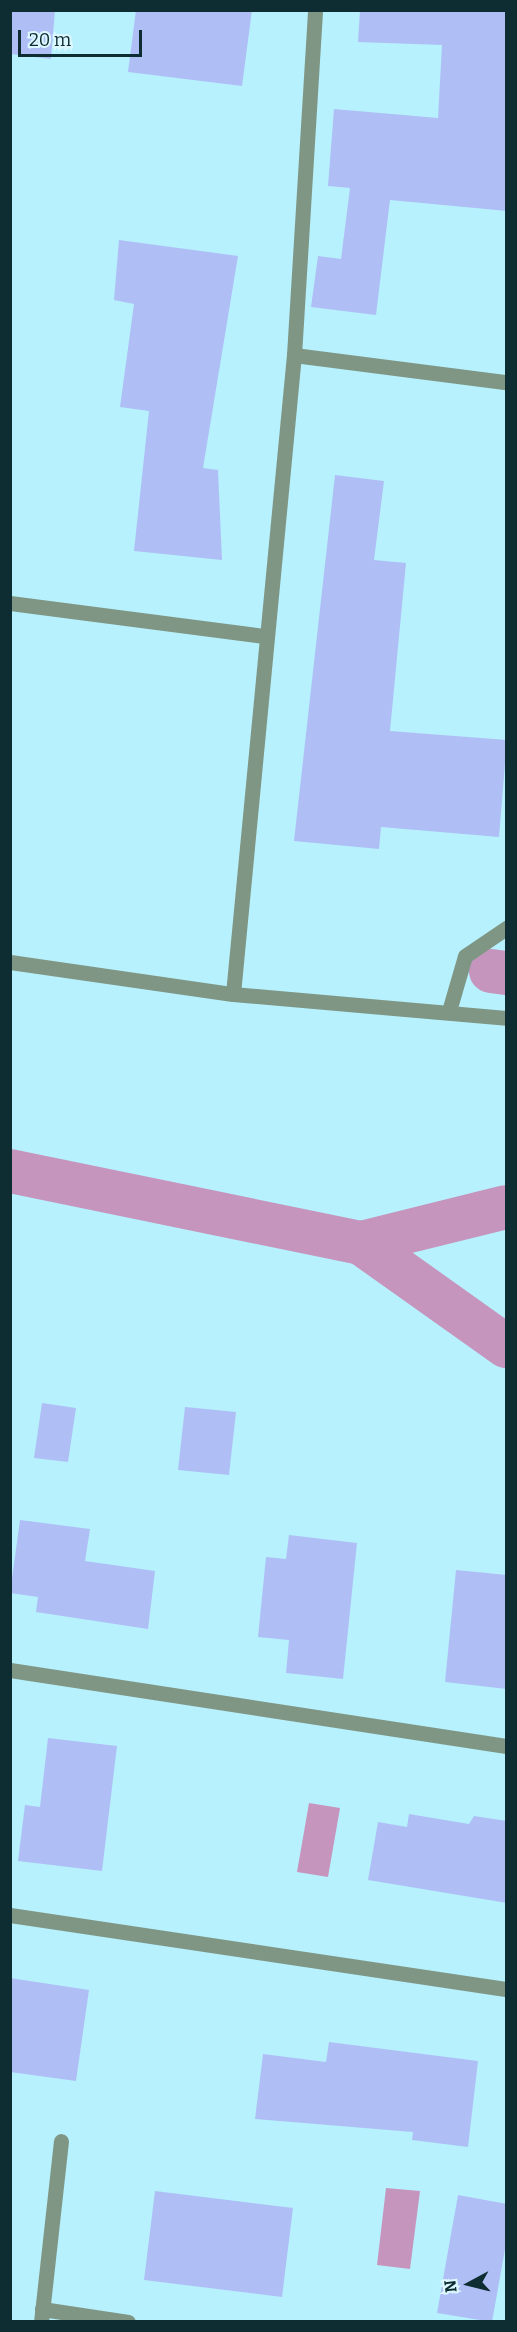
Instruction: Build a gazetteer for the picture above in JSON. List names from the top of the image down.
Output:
{
  "scale_bar": "20 m",
  "north": "left"
}
